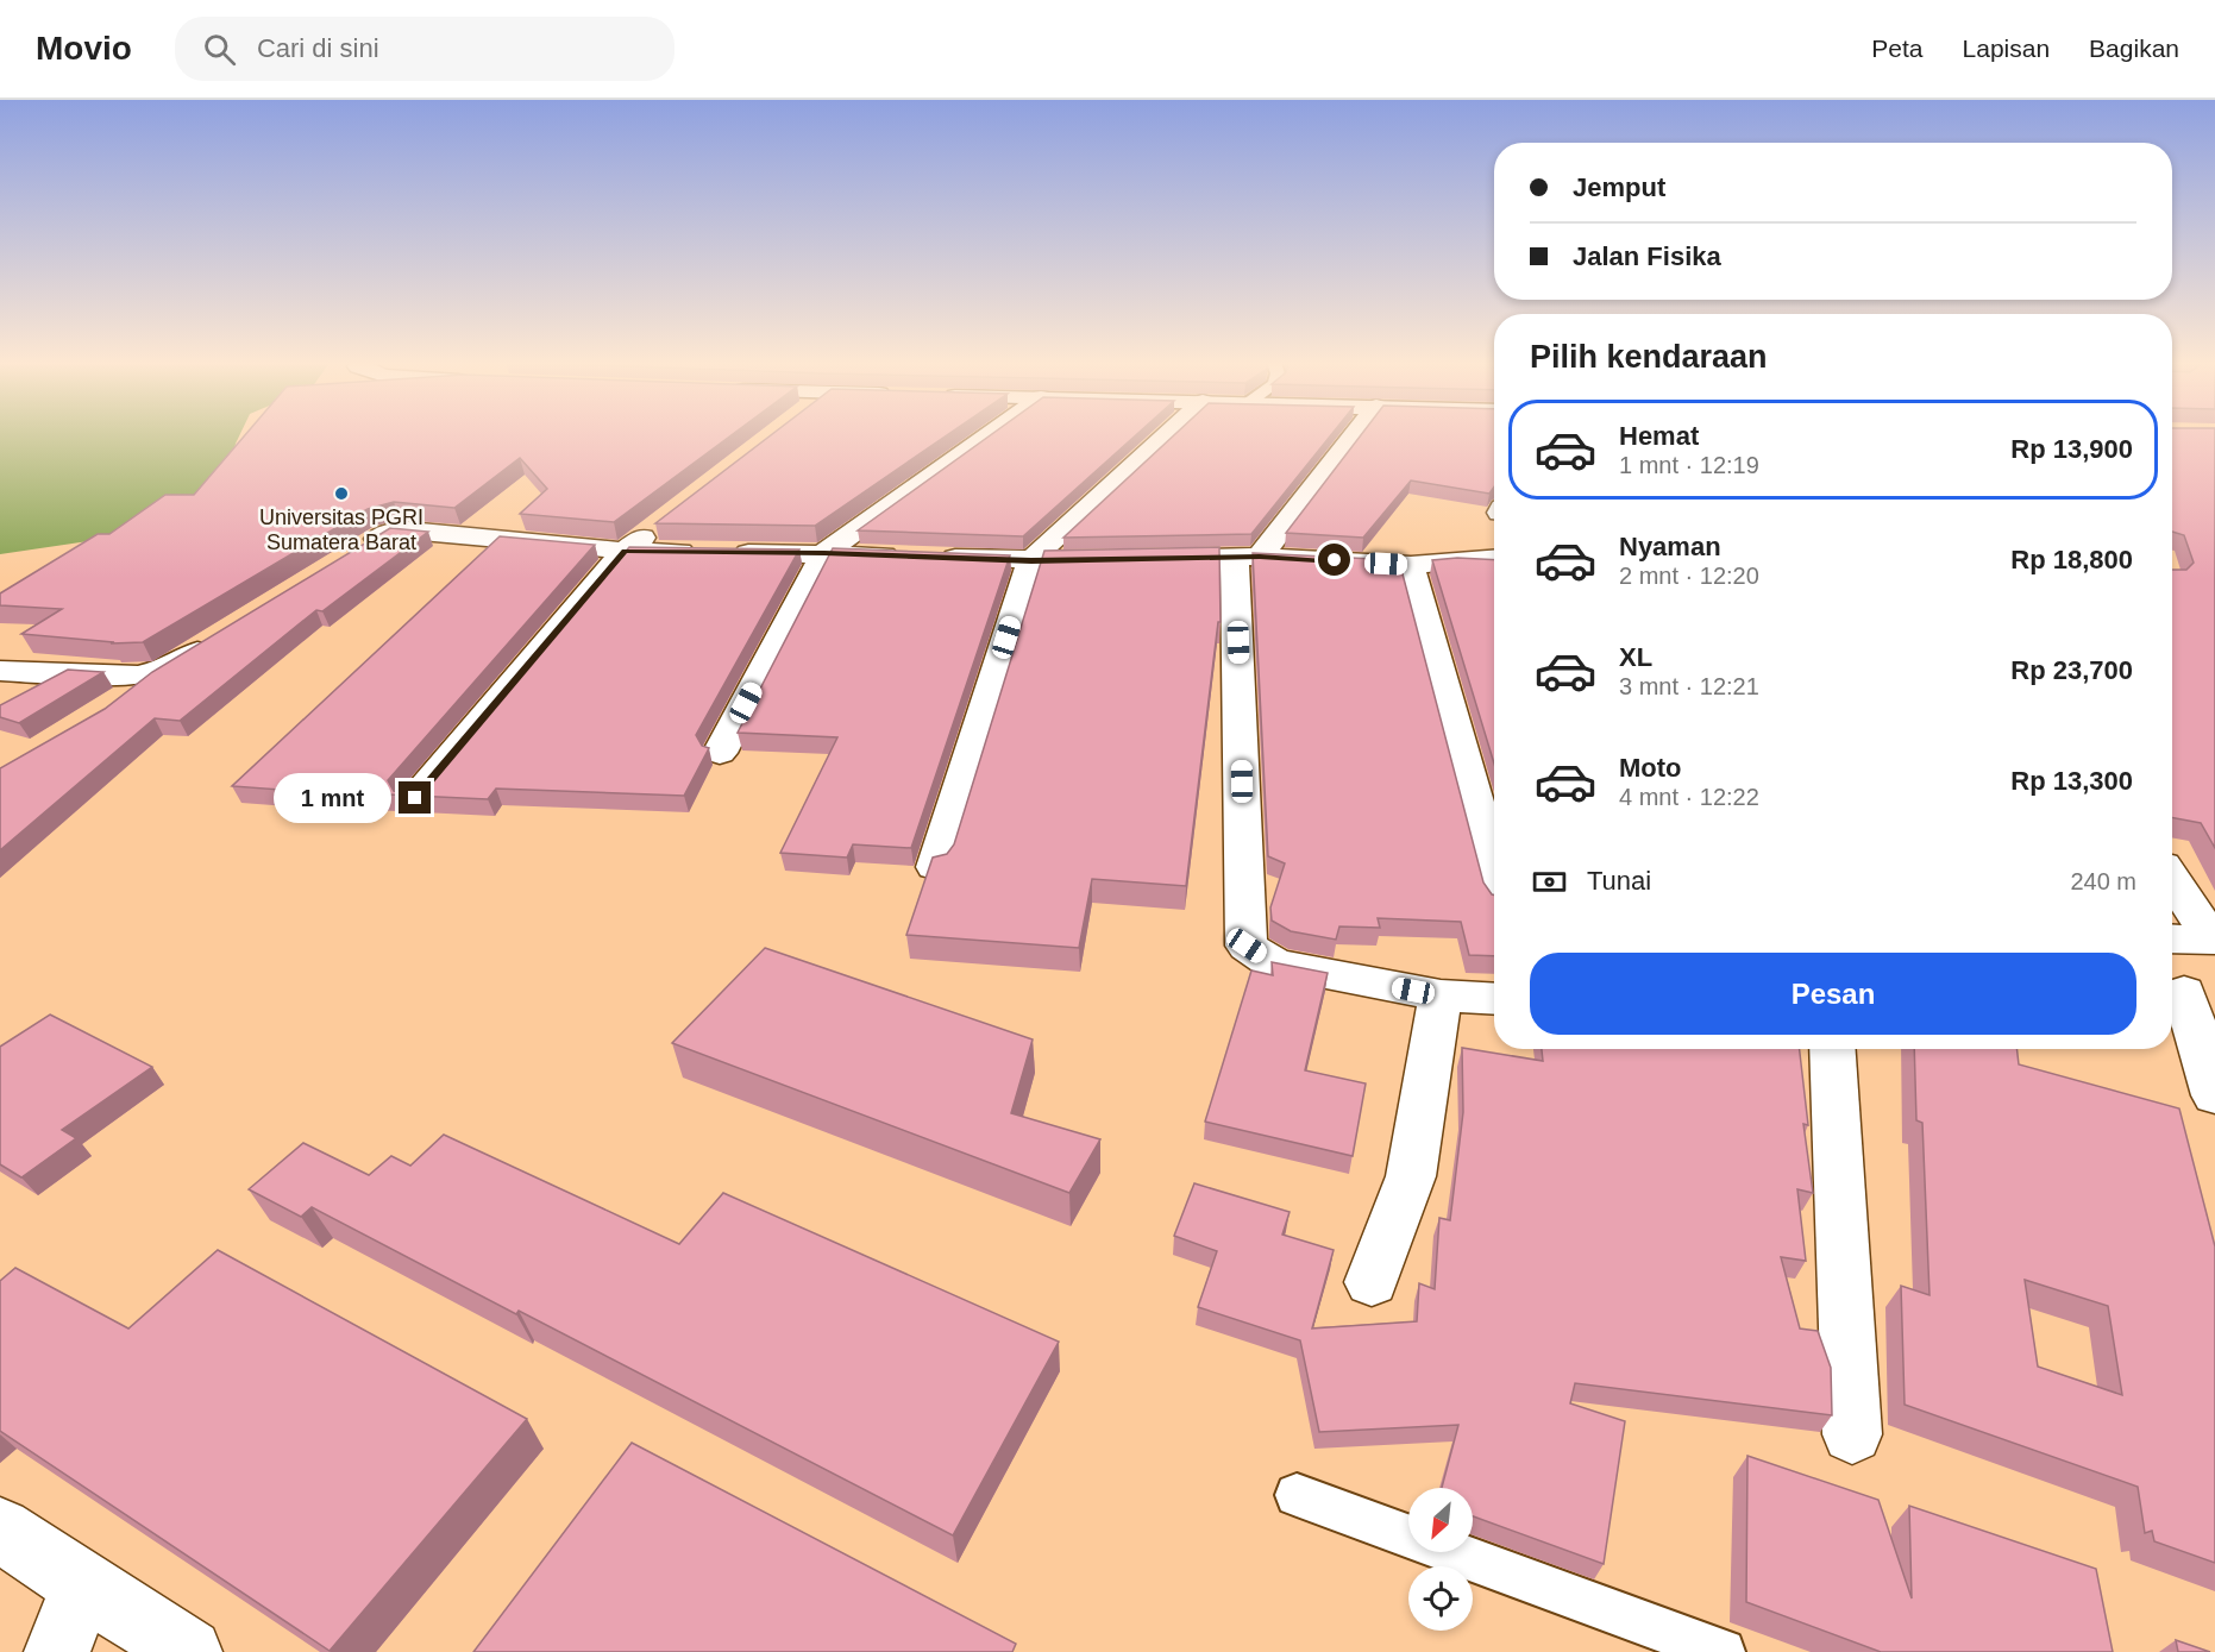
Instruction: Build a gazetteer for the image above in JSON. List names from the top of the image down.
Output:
{
  "places": ["Universitas PGRI Sumatera Barat"],
  "north": "bottom left",
  "page": {
    "header": "Movio",
    "search": "Cari di sini",
    "nav": ["Peta", "Lapisan", "Bagikan"],
    "banner": ["Jemput", "Jalan Fisika"],
    "heading": "Pilih kendaraan",
    "list": [
      {
        "name": "Hemat",
        "note": "1 mnt · 12:19",
        "value": "Rp 13,900"
      },
      {
        "name": "Nyaman",
        "note": "2 mnt · 12:20",
        "value": "Rp 18,800"
      },
      {
        "name": "XL",
        "note": "3 mnt · 12:21",
        "value": "Rp 23,700"
      },
      {
        "name": "Moto",
        "note": "4 mnt · 12:22",
        "value": "Rp 13,300"
      }
    ],
    "bubble": "1 mnt",
    "pay": ["Tunai", "240 m"],
    "buttons": "Pesan"
  }
}
